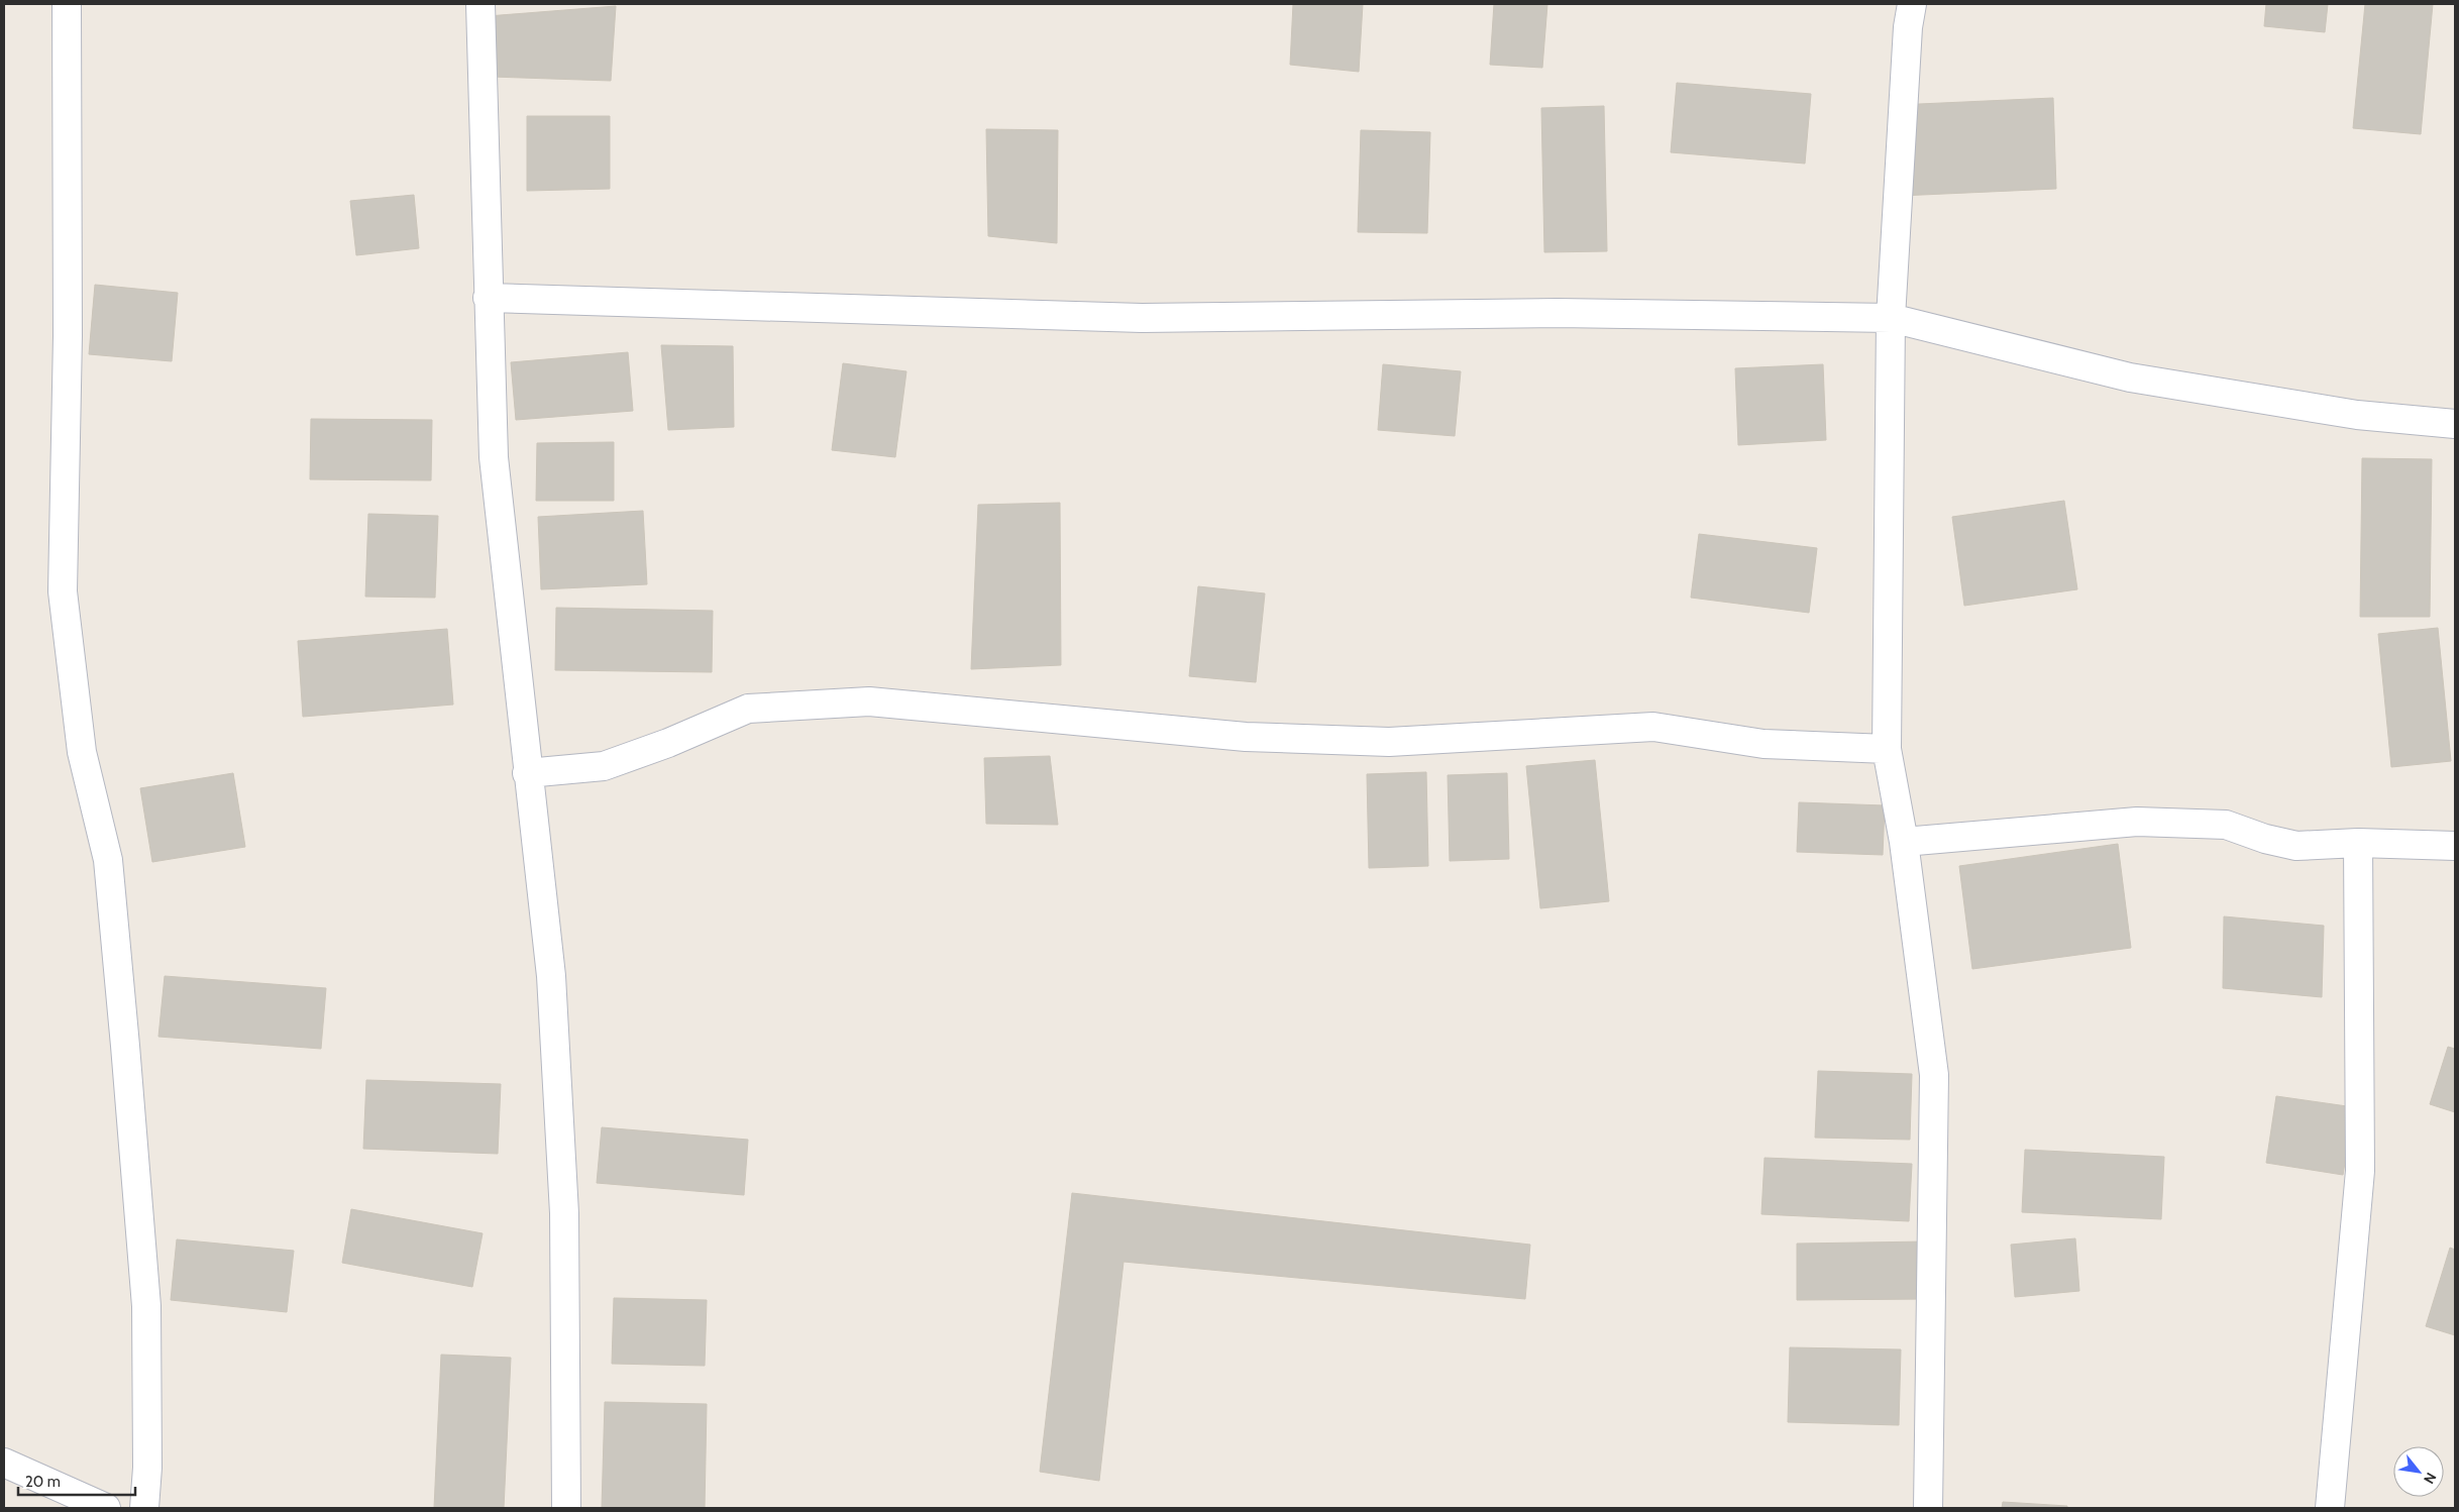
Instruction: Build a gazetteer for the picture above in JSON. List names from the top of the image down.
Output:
{
  "scale_bar": "20 m",
  "north": "bottom right"
}
